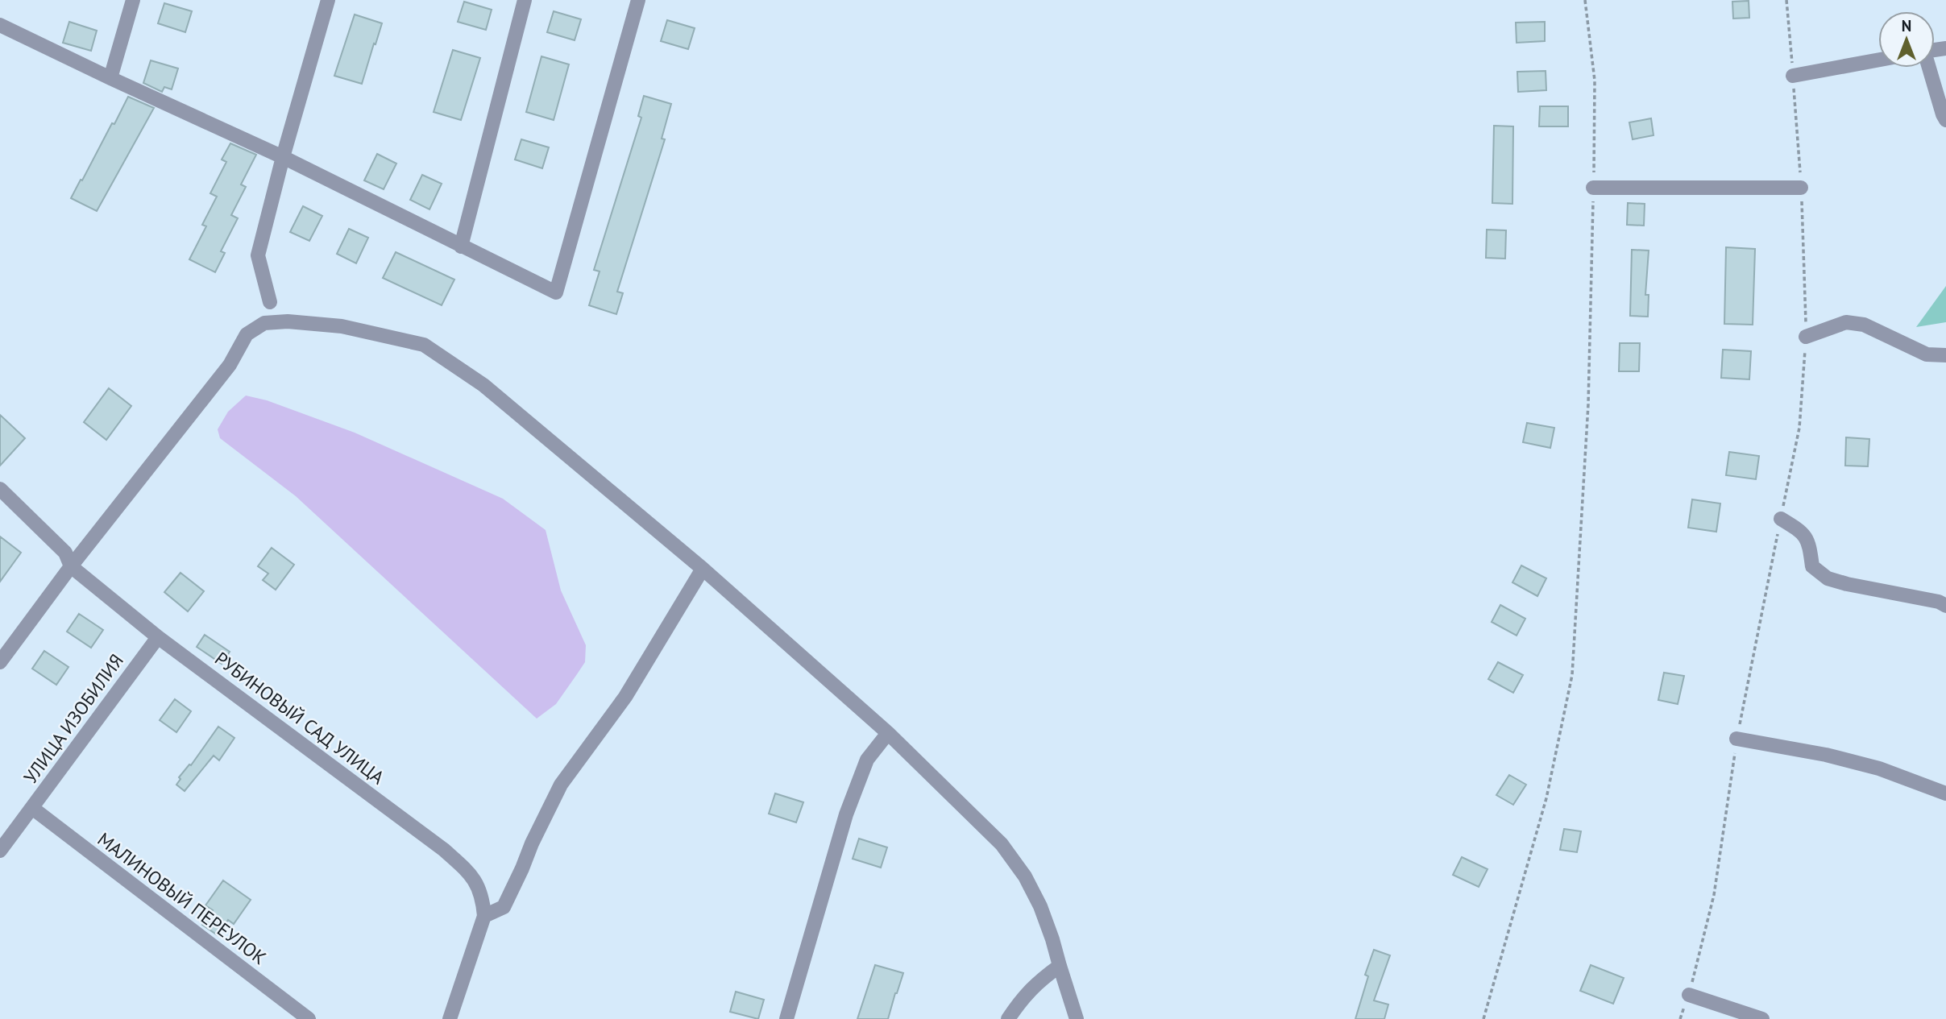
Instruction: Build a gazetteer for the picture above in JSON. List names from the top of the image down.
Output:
{
  "streets": {
    "street": ["РУБИНОВЫЙ САД УЛИЦА", "УЛИЦА ИЗОБИЛИЯ", "МАЛИНОВЫЙ ПЕРЕУЛОК"]
  },
  "crossings": [
    ["РУБИНОВЫЙ САД УЛИЦА", "УЛИЦА ИЗОБИЛИЯ"],
    ["УЛИЦА ИЗОБИЛИЯ", "МАЛИНОВЫЙ ПЕРЕУЛОК"]
  ],
  "north": "top"
}
